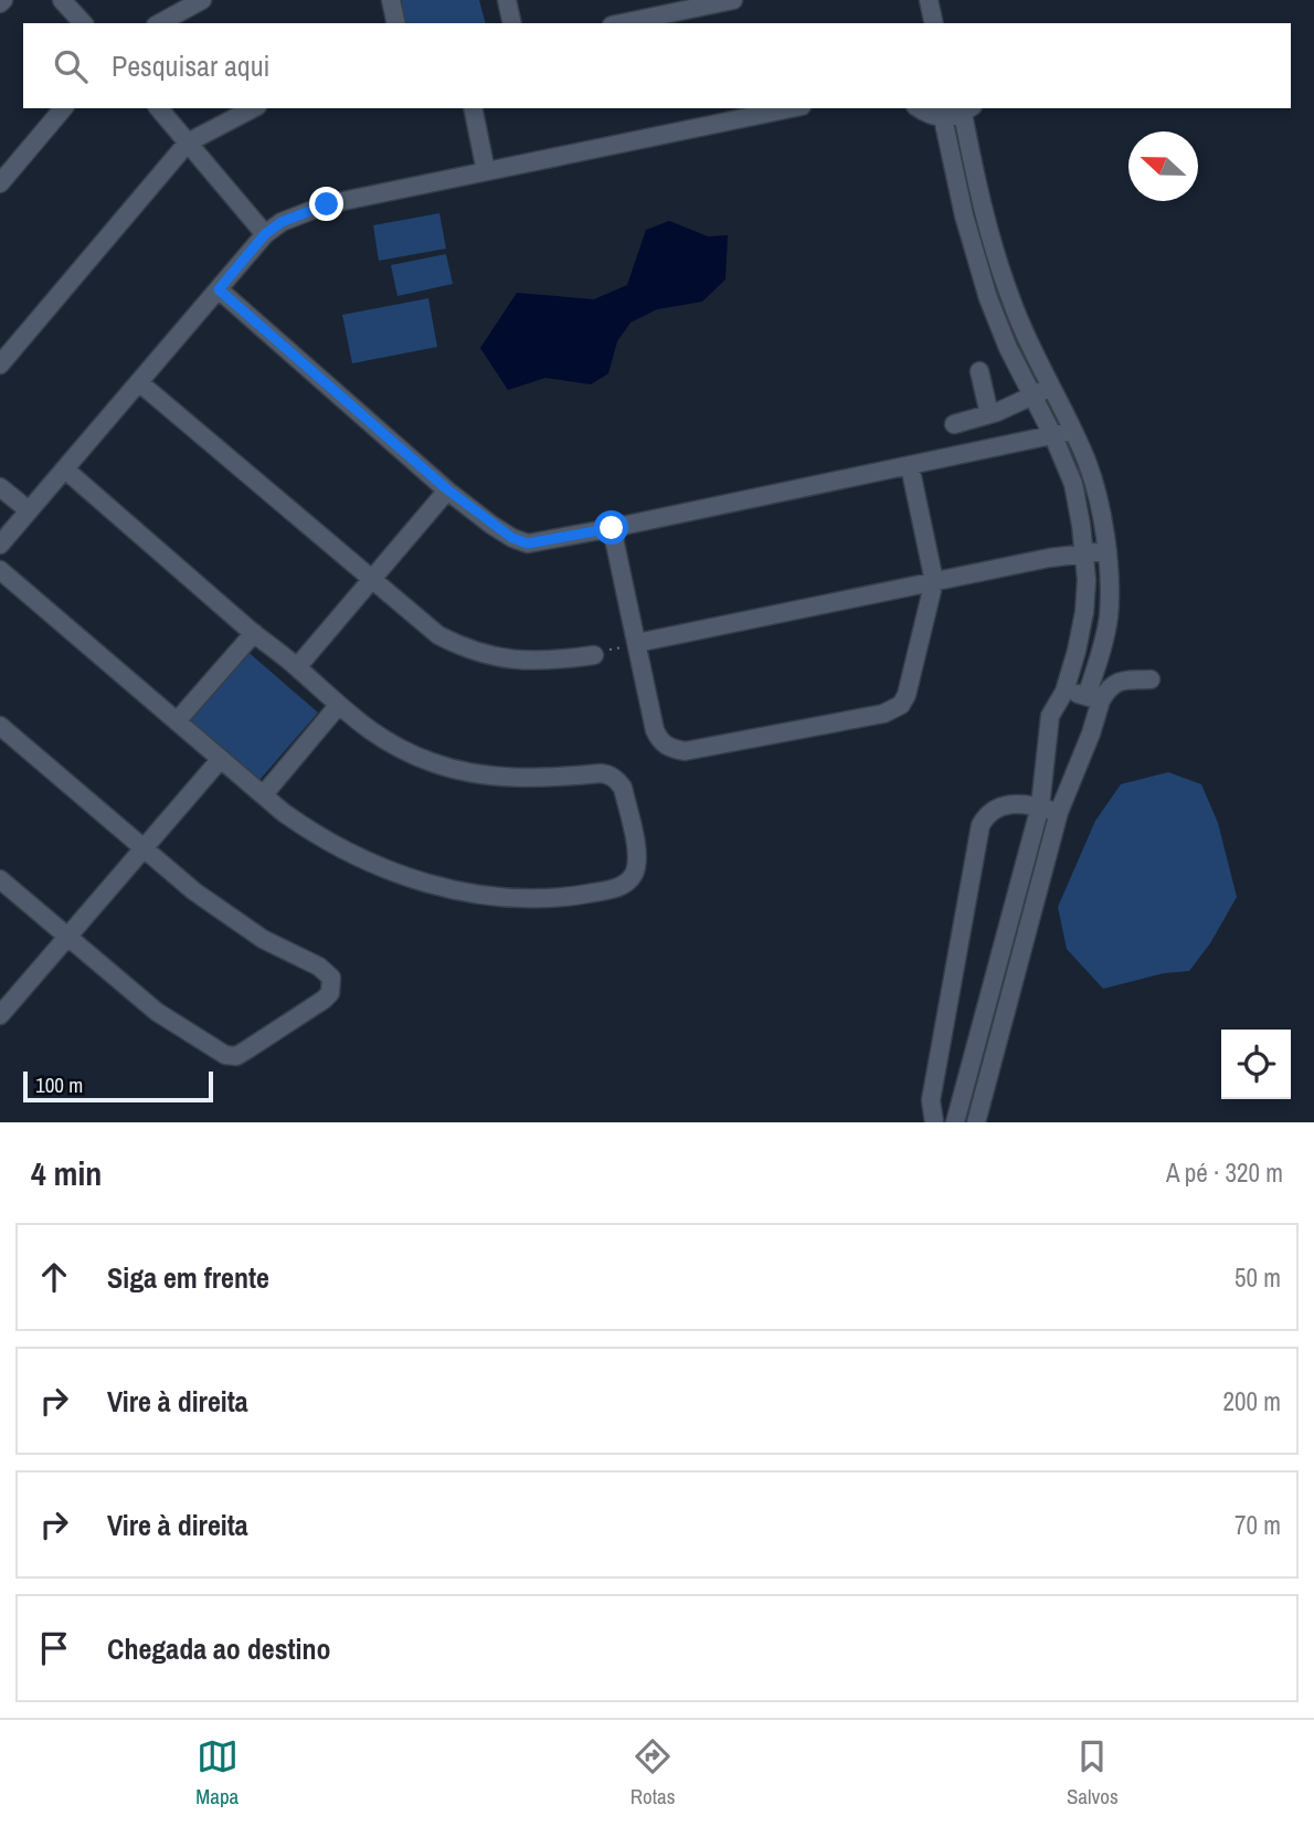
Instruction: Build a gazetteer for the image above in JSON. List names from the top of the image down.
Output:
{
  "scale_bar": "100 m",
  "north": "left",
  "page": {
    "search": "Pesquisar aqui",
    "scale": "100 m",
    "heading": ["4 min", "A pé · 320 m"],
    "list": [
      ["Siga em frente", "50 m"],
      ["Vire à direita", "200 m"],
      ["Vire à direita", "70 m"],
      "Chegada ao destino"
    ],
    "nav": ["Mapa", "Rotas", "Salvos"]
  }
}
